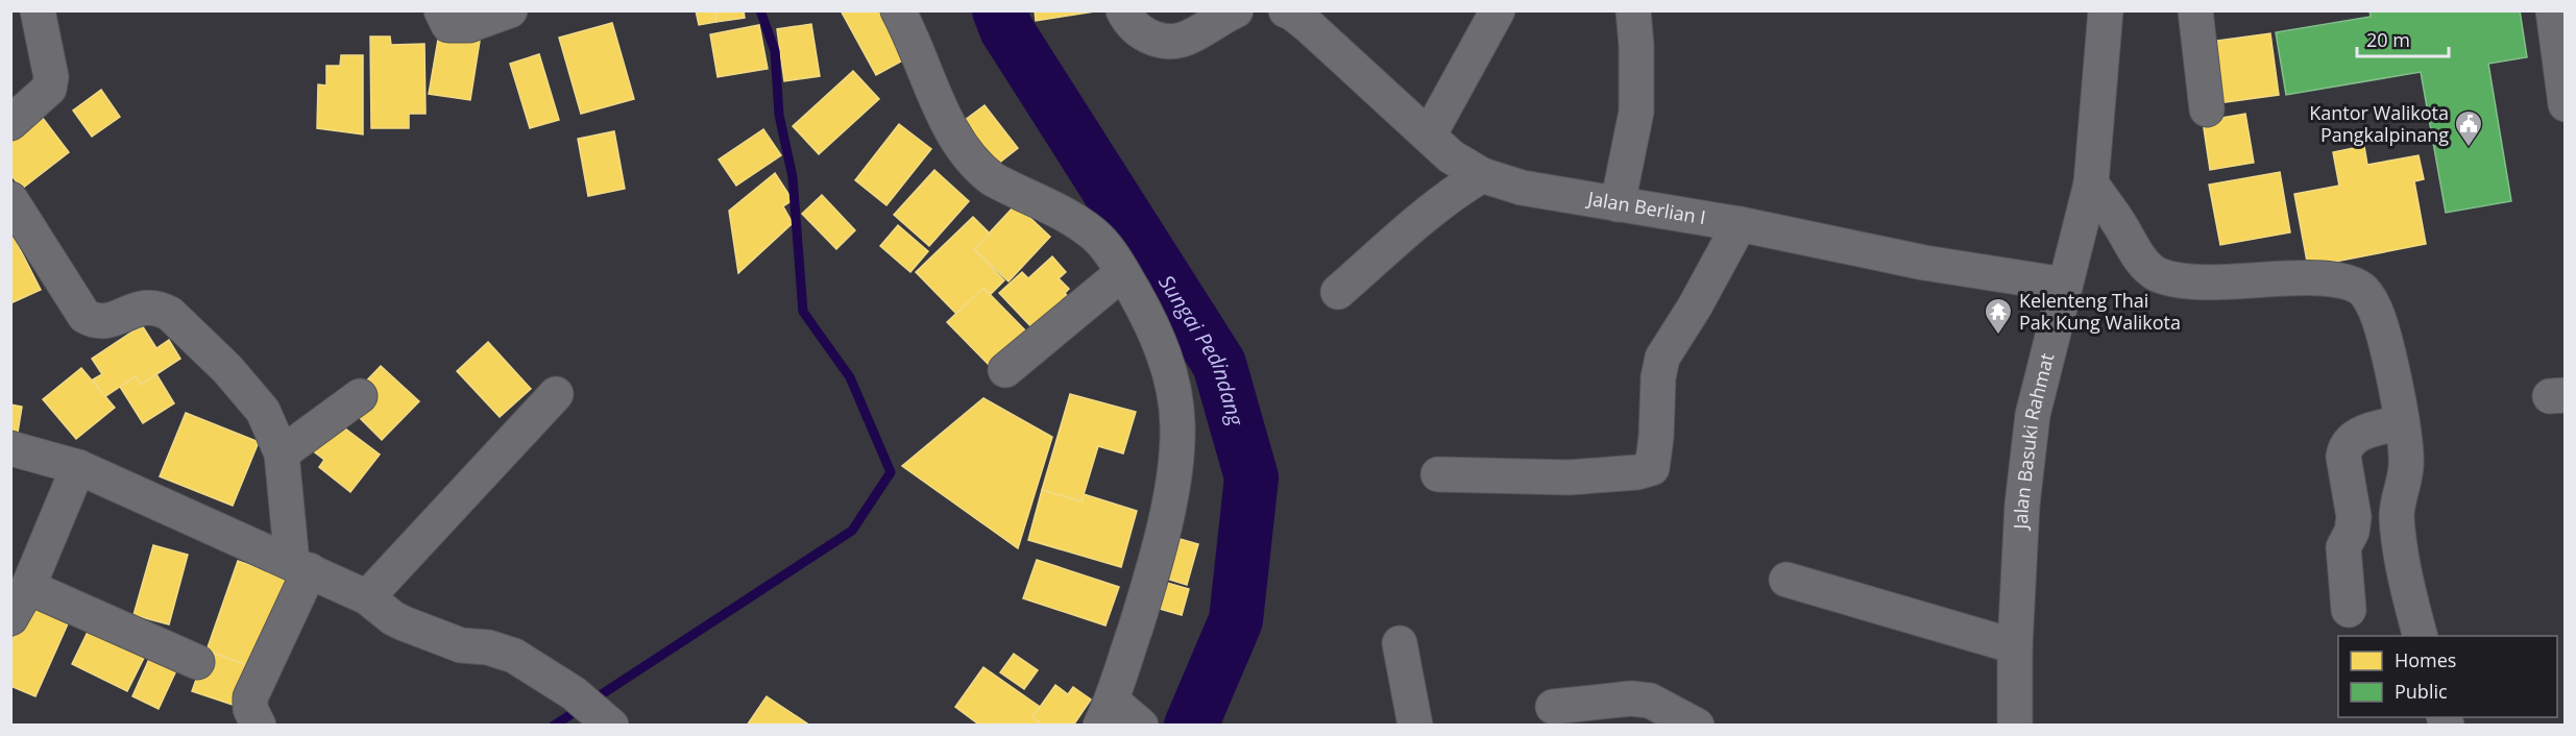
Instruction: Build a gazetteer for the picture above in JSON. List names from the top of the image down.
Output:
{
  "streets": {
    "street": ["Jalan Berlian I", "Jalan Basuki Rahmat"]
  },
  "crossings": [
    ["Jalan Berlian I", "Jalan Basuki Rahmat"]
  ],
  "water": ["Sungai Pedindang"],
  "places": {
    "public building": ["Kantor Walikota Pangkalpinang"],
    "temple": ["Kelenteng Thai Pak Kung Walikota"]
  },
  "legend": ["Homes", "Public"],
  "scale_bar": "20 m"
}
